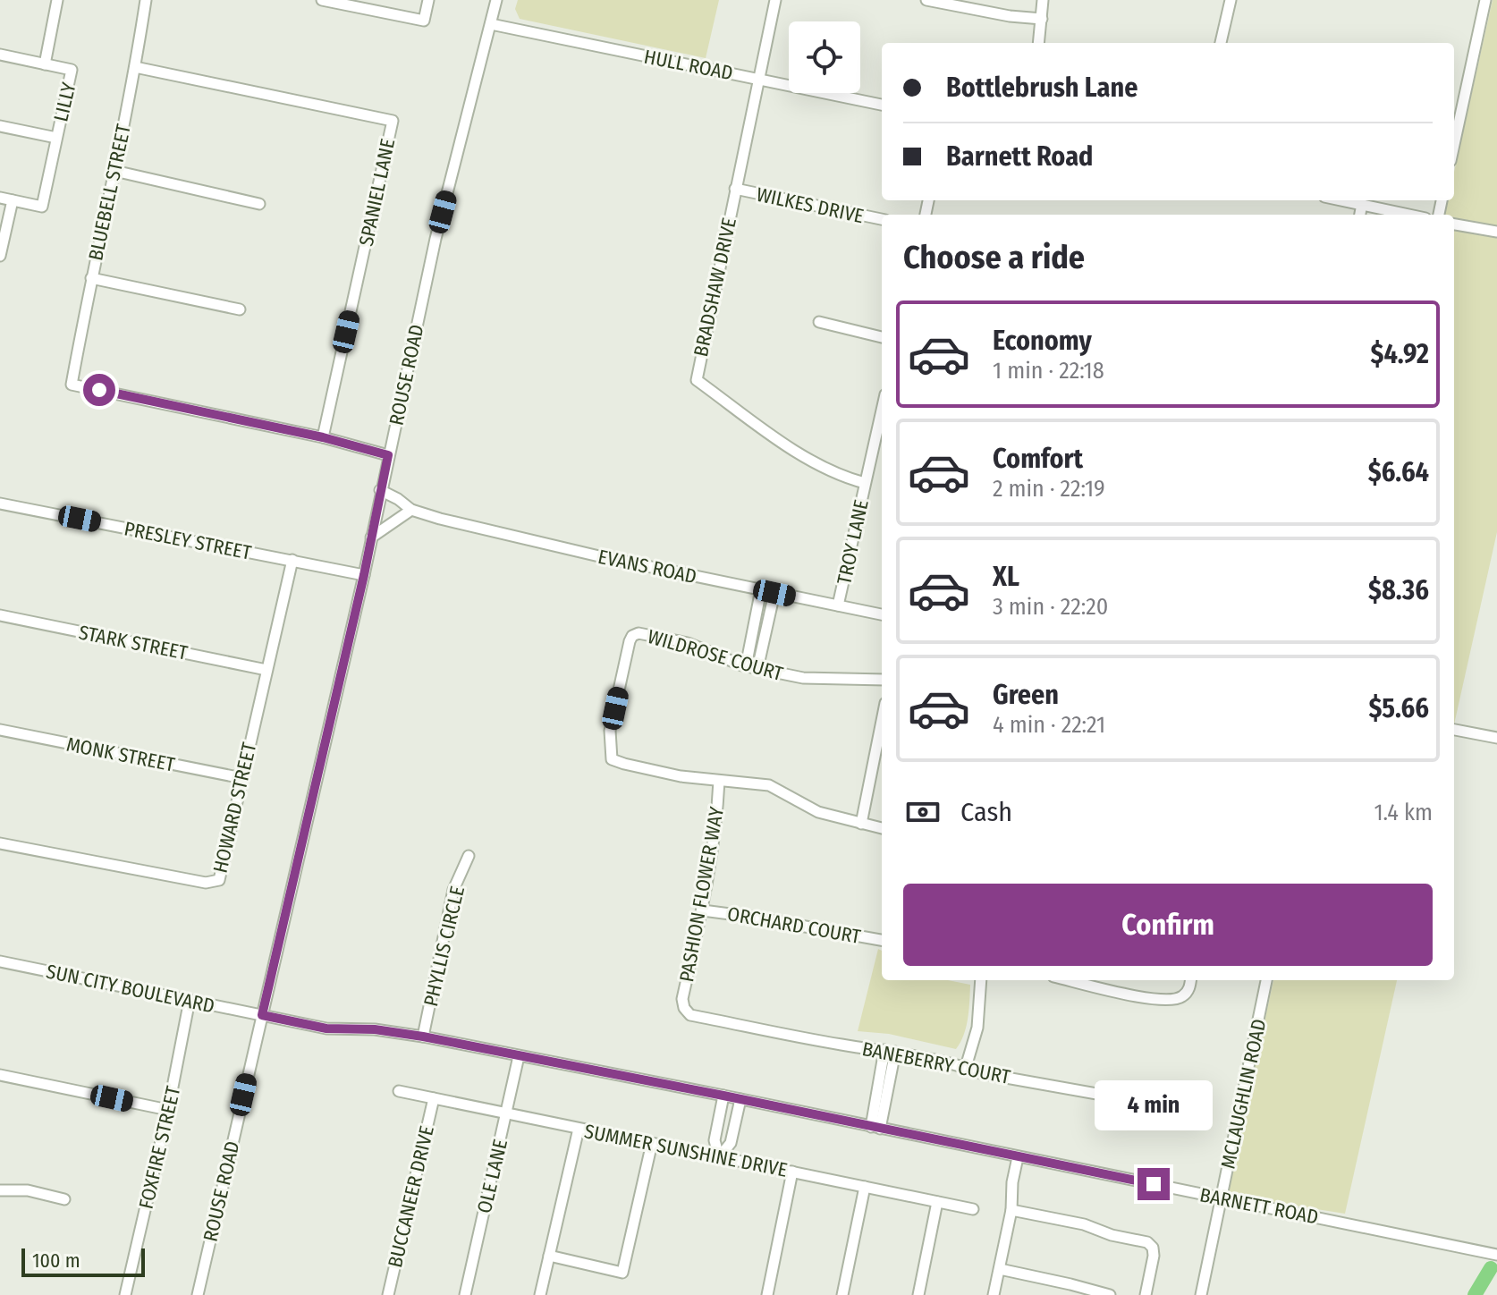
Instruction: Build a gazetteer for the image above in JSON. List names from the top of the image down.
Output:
{
  "streets": {
    "street": [
      "HULL ROAD",
      "LILLY",
      "BLUEBELL STREET",
      "SPANIEL LANE",
      "WILKES DRIVE",
      "BRADSHAW DRIVE",
      "ROUSE ROAD",
      "PRESLEY STREET",
      "TROY LANE",
      "EVANS ROAD",
      "STARK STREET",
      "WILDROSE COURT",
      "MONK STREET",
      "HOWARD STREET",
      "PASHION FLOWER WAY",
      "ORCHARD COURT",
      "PHYLLIS CIRCLE",
      "SUN CITY BOULEVARD",
      "BANEBERRY COURT",
      "MCLAUGHLIN ROAD",
      "FOXFIRE STREET",
      "SUMMER SUNSHINE DRIVE",
      "OLE LANE",
      "BUCCANEER DRIVE",
      "BARNETT ROAD"
    ]
  },
  "crossings": [
    ["HULL ROAD", "BRADSHAW DRIVE"],
    ["HULL ROAD", "ROUSE ROAD"],
    ["BLUEBELL STREET", "SPANIEL LANE"],
    ["WILKES DRIVE", "BRADSHAW DRIVE"],
    ["BRADSHAW DRIVE", "TROY LANE"],
    ["ROUSE ROAD", "PRESLEY STREET"],
    ["ROUSE ROAD", "EVANS ROAD"],
    ["ROUSE ROAD", "SUN CITY BOULEVARD"],
    ["ROUSE ROAD", "BARNETT ROAD"],
    ["PRESLEY STREET", "HOWARD STREET"],
    ["TROY LANE", "EVANS ROAD"],
    ["STARK STREET", "HOWARD STREET"],
    ["WILDROSE COURT", "PASHION FLOWER WAY"],
    ["MONK STREET", "HOWARD STREET"],
    ["PASHION FLOWER WAY", "ORCHARD COURT"],
    ["PASHION FLOWER WAY", "BANEBERRY COURT"],
    ["PHYLLIS CIRCLE", "BARNETT ROAD"],
    ["SUN CITY BOULEVARD", "FOXFIRE STREET"],
    ["SUN CITY BOULEVARD", "BARNETT ROAD"],
    ["MCLAUGHLIN ROAD", "BARNETT ROAD"],
    ["SUMMER SUNSHINE DRIVE", "OLE LANE"],
    ["SUMMER SUNSHINE DRIVE", "BUCCANEER DRIVE"],
    ["OLE LANE", "BARNETT ROAD"]
  ],
  "scale_bar": "100 m",
  "page": {
    "banner": ["Bottlebrush Lane", "Barnett Road"],
    "heading": "Choose a ride",
    "list": [
      {
        "name": "Economy",
        "note": "1 min · 22:18",
        "value": "$4.92"
      },
      {
        "name": "Comfort",
        "note": "2 min · 22:19",
        "value": "$6.64"
      },
      {
        "name": "XL",
        "note": "3 min · 22:20",
        "value": "$8.36"
      },
      {
        "name": "Green",
        "note": "4 min · 22:21",
        "value": "$5.66"
      }
    ],
    "pay": ["Cash", "1.4 km"],
    "buttons": "Confirm",
    "bubble": "4 min",
    "scale": "100 m"
  }
}
